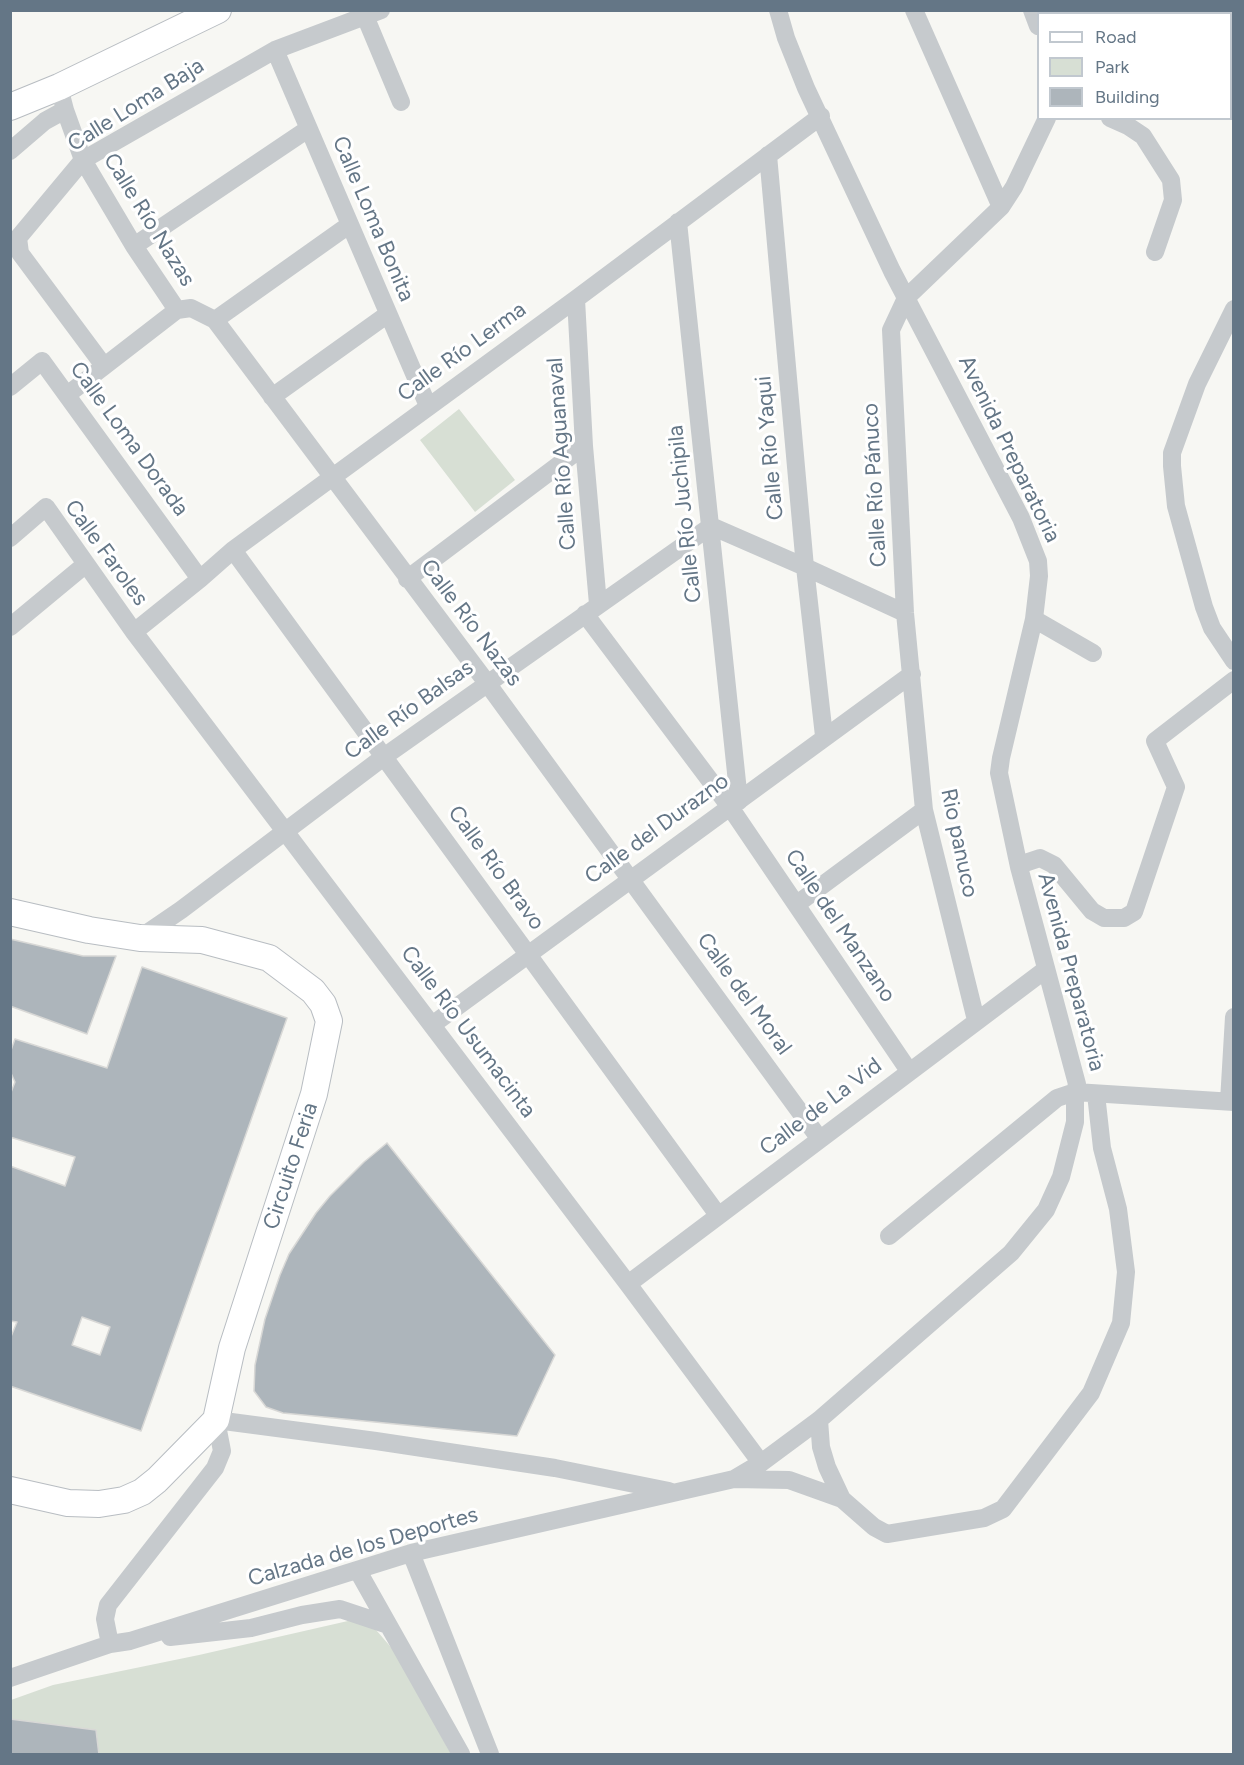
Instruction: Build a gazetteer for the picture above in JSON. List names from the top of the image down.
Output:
{
  "streets": {
    "street": [
      "Calle Loma Baja",
      "Calle Loma Bonita",
      "Calle Río Nazas",
      "Calle Río Lerma",
      "Calle Loma Dorada",
      "Calle Río Yaqui",
      "Avenida Preparatoria",
      "Calle Río Aguanaval",
      "Calle Río Pánuco",
      "Calle Río Juchipila",
      "Calle Faroles",
      "Calle Río Balsas",
      "Calle del Durazno",
      "Rio panuco",
      "Calle Río Bravo",
      "Calle del Manzano",
      "Calle del Moral",
      "Calle Río Usumacinta",
      "Calle de La Vid",
      "Circuito Feria",
      "Calzada de los Deportes"
    ]
  },
  "crossings": [
    ["Calle Loma Baja", "Calle Loma Bonita"],
    ["Calle Loma Baja", "Calle Río Nazas"],
    ["Calle Loma Bonita", "Calle Río Lerma"],
    ["Calle Río Nazas", "Calle Río Lerma"],
    ["Calle Río Nazas", "Calle Río Balsas"],
    ["Calle Río Nazas", "Calle del Durazno"],
    ["Calle Río Nazas", "Calle del Moral"],
    ["Calle Río Lerma", "Calle Loma Dorada"],
    ["Calle Río Lerma", "Calle Río Yaqui"],
    ["Calle Río Lerma", "Avenida Preparatoria"],
    ["Calle Río Lerma", "Calle Río Aguanaval"],
    ["Calle Río Lerma", "Calle Río Juchipila"],
    ["Calle Río Lerma", "Calle Faroles"],
    ["Calle Río Lerma", "Calle Río Bravo"],
    ["Calle Río Lerma", "Calle Río Usumacinta"],
    ["Calle Río Yaqui", "Calle del Durazno"],
    ["Avenida Preparatoria", "Calle Río Pánuco"],
    ["Avenida Preparatoria", "Calle Río Usumacinta"],
    ["Avenida Preparatoria", "Calle de La Vid"],
    ["Avenida Preparatoria", "Calzada de los Deportes"],
    ["Calle Río Aguanaval", "Calle Río Balsas"],
    ["Calle Río Pánuco", "Calle del Durazno"],
    ["Calle Río Pánuco", "Rio panuco"],
    ["Calle Río Juchipila", "Calle Río Balsas"],
    ["Calle Río Juchipila", "Calle del Durazno"],
    ["Calle Río Juchipila", "Calle del Manzano"],
    ["Calle Faroles", "Calle Río Usumacinta"],
    ["Calle Río Balsas", "Calle Río Bravo"],
    ["Calle Río Balsas", "Calle Río Usumacinta"],
    ["Calle Río Balsas", "Circuito Feria"],
    ["Calle del Durazno", "Rio panuco"],
    ["Calle del Durazno", "Calle Río Bravo"],
    ["Calle del Durazno", "Calle del Manzano"],
    ["Calle del Durazno", "Calle del Moral"],
    ["Calle del Durazno", "Calle Río Usumacinta"],
    ["Rio panuco", "Calle de La Vid"],
    ["Calle Río Bravo", "Calle de La Vid"],
    ["Calle del Manzano", "Calle de La Vid"],
    ["Calle del Moral", "Calle de La Vid"],
    ["Calle Río Usumacinta", "Calle de La Vid"]
  ],
  "legend": ["Road", "Park", "Building"]
}
